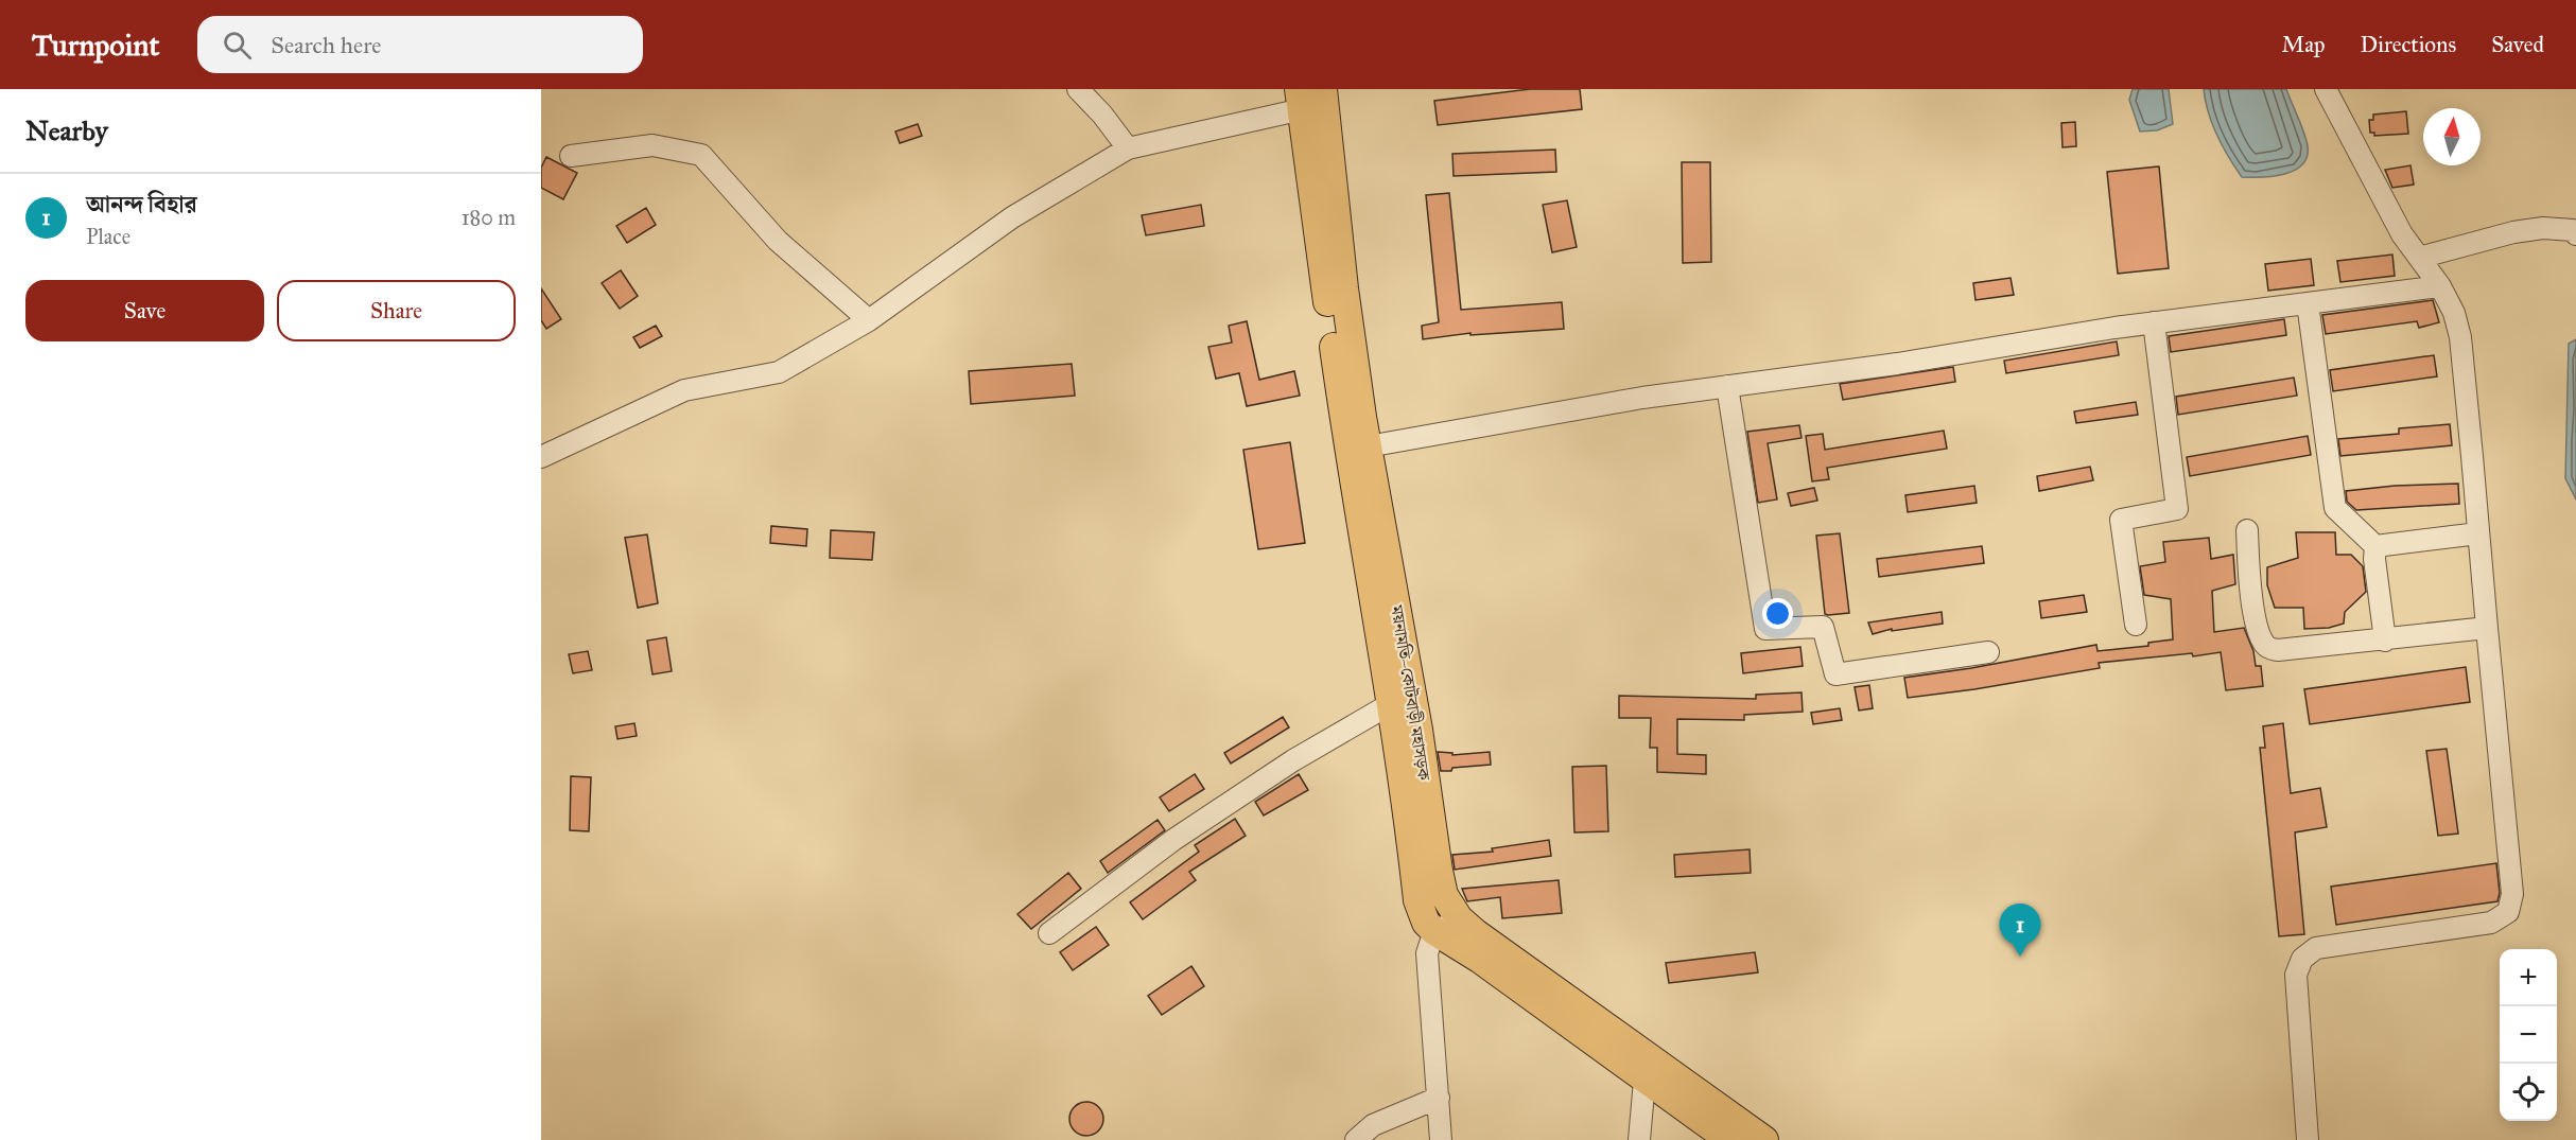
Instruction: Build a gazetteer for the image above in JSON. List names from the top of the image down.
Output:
{
  "streets": {
    "main road": ["ময়নামতি–কোটবাড়ী মহাসড়ক"]
  },
  "north": "top",
  "page": {
    "header": "Turnpoint",
    "search": "Search here",
    "nav": ["Map", "Directions", "Saved"],
    "heading": "Nearby",
    "list": [
      {
        "mark": "1",
        "name": "আনন্দ বিহার",
        "note": "Place",
        "value": "180 m"
      }
    ],
    "buttons": ["Save", "Share"],
    "pins": "1",
    "map_buttons": ["+", "−"]
  }
}
